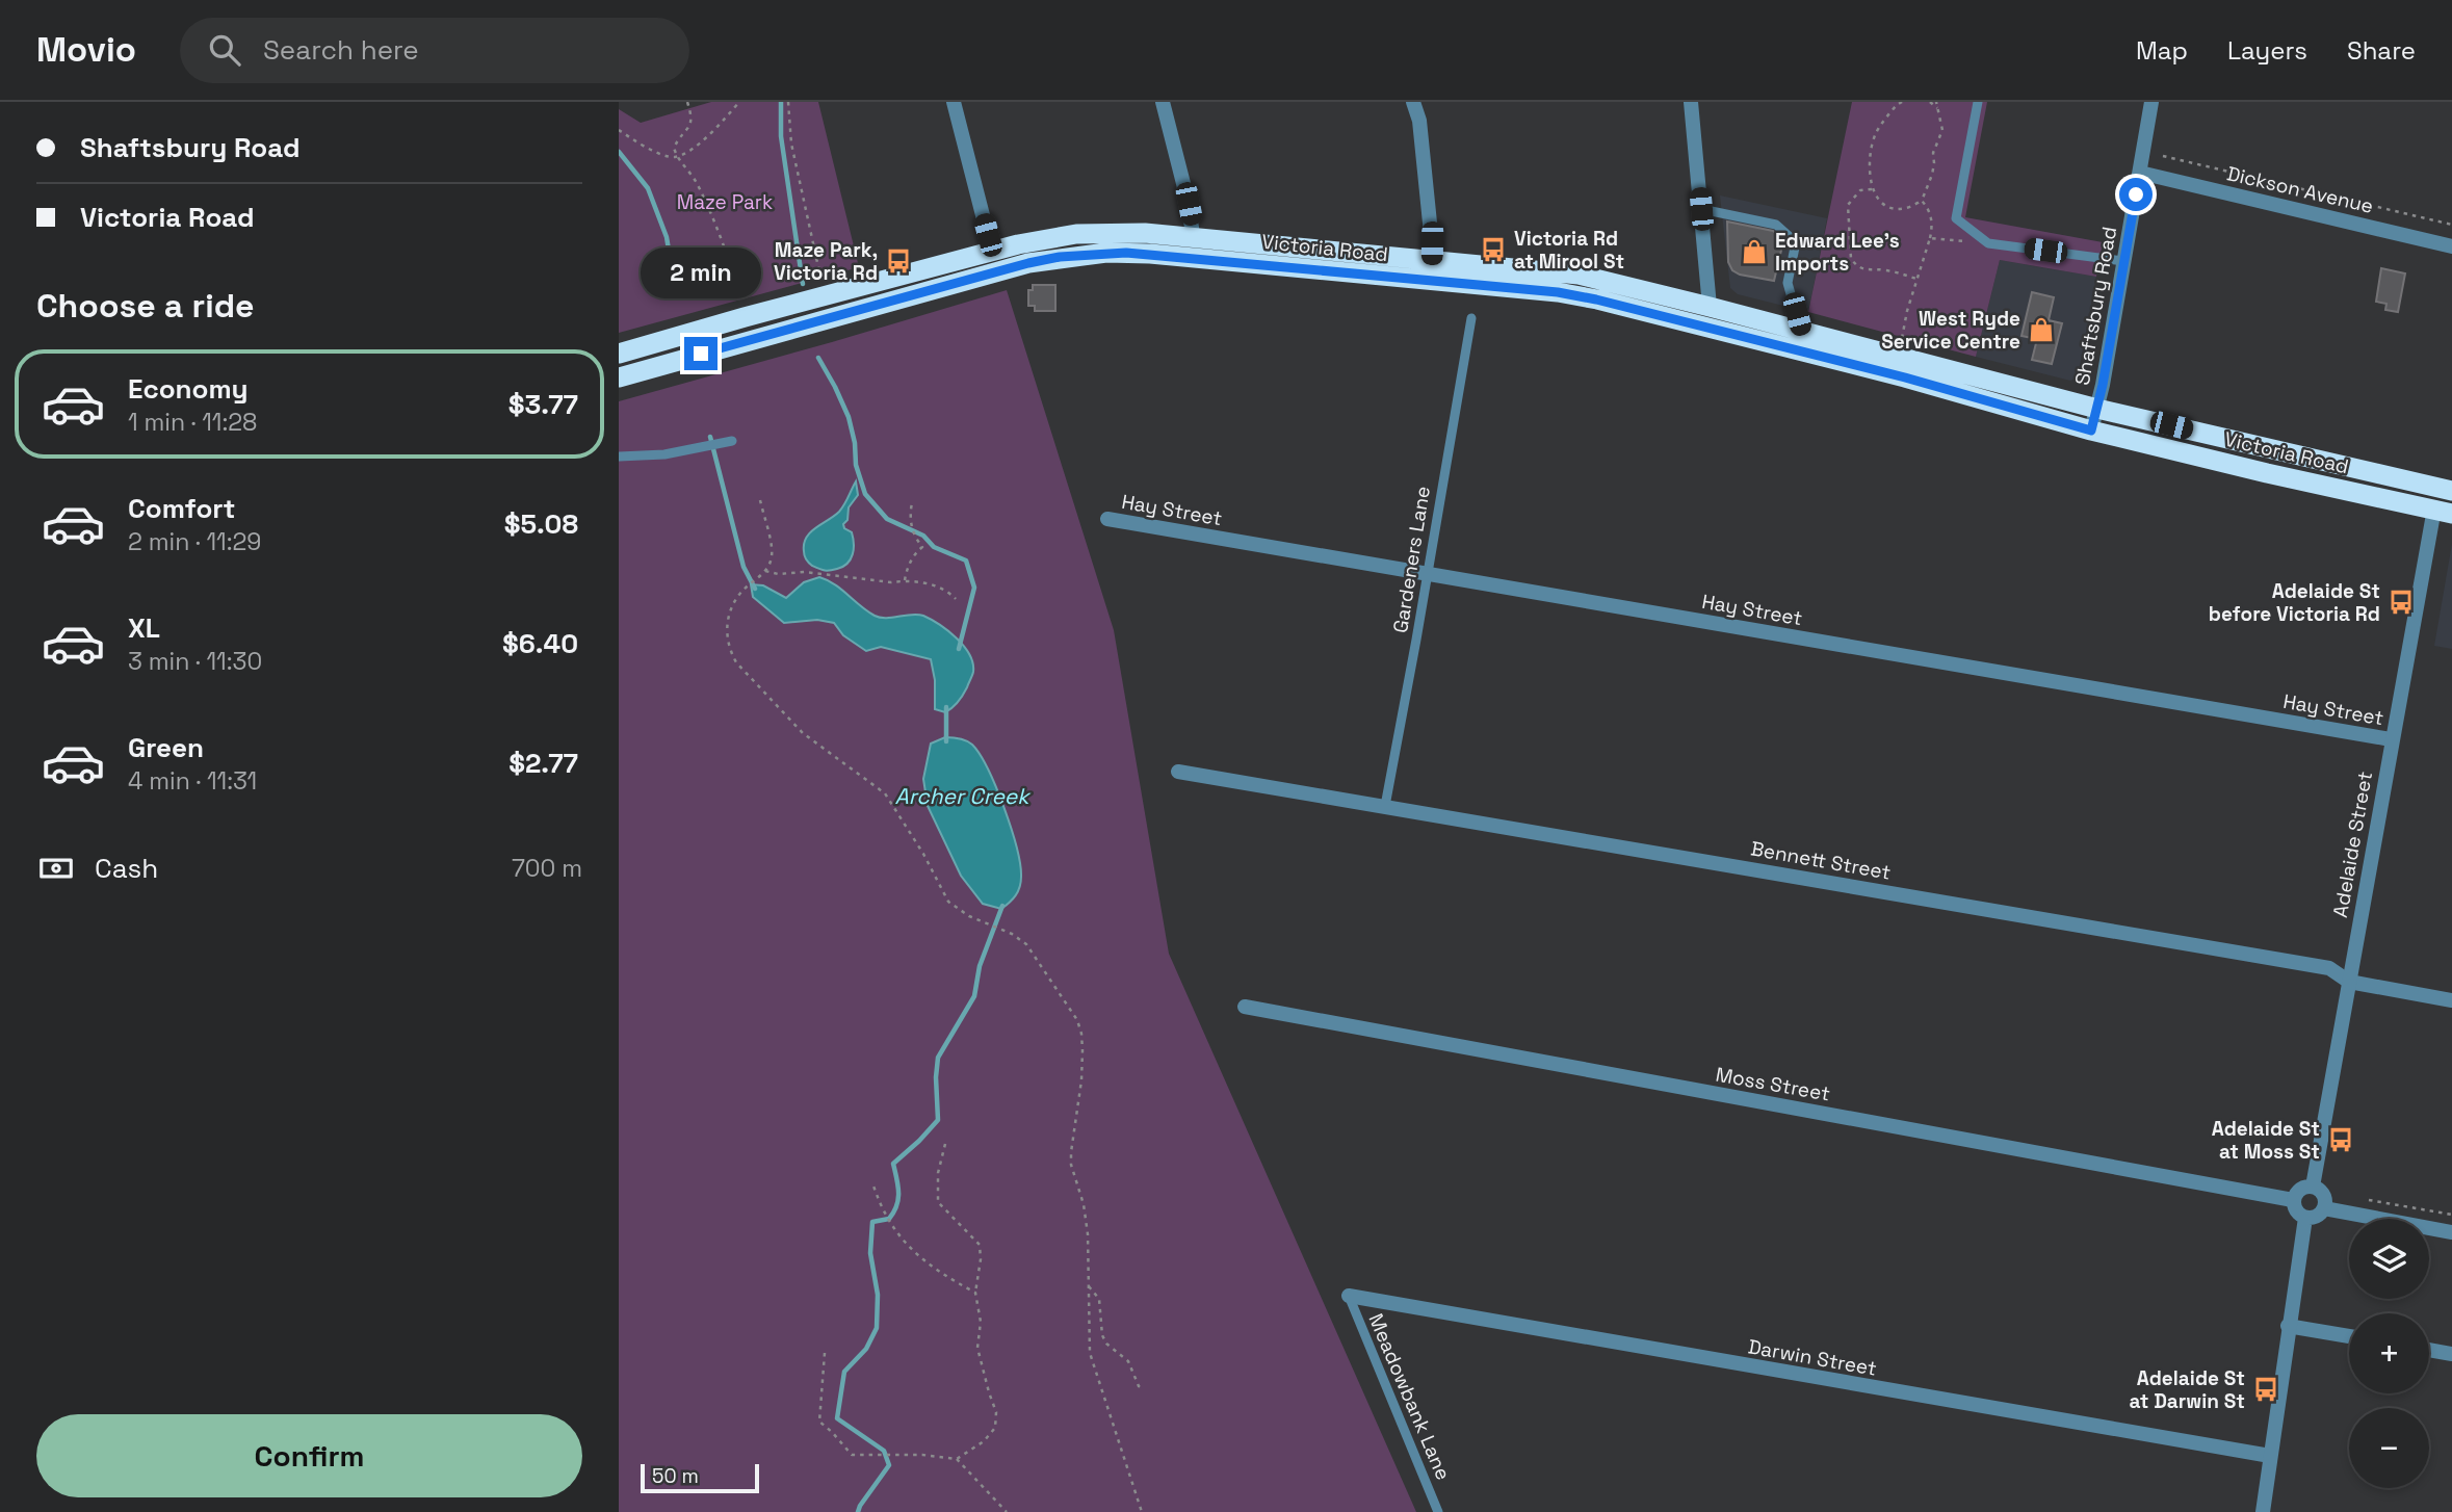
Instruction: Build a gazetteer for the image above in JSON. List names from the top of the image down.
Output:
{
  "streets": {
    "highway": ["Victoria Road"],
    "street": [
      "Dickson Avenue",
      "Shaftsbury Road",
      "Hay Street",
      "Adelaide Street",
      "Bennett Street",
      "Moss Street",
      "Darwin Street"
    ],
    "lane": ["Gardeners Lane", "Meadowbank Lane"]
  },
  "crossings": [
    ["Dickson Avenue", "Shaftsbury Road"],
    ["Victoria Road", "Shaftsbury Road"],
    ["Victoria Road", "Adelaide Street"],
    ["Hay Street", "Gardeners Lane"],
    ["Hay Street", "Adelaide Street"],
    ["Gardeners Lane", "Bennett Street"],
    ["Adelaide Street", "Bennett Street"],
    ["Adelaide Street", "Moss Street"],
    ["Darwin Street", "Meadowbank Lane"]
  ],
  "water": ["Archer Creek"],
  "parks": ["Maze Park"],
  "places": {
    "bus stop": [
      "Victoria Rd at Mirool St",
      "Maze Park, Victoria Rd",
      "Adelaide St before Victoria Rd",
      "Adelaide St at Moss St",
      "Adelaide St at Darwin St"
    ],
    "shop": ["Edward Lee's Imports", "West Ryde Service Centre"]
  },
  "scale_bar": "50 m",
  "page": {
    "header": "Movio",
    "search": "Search here",
    "nav": ["Map", "Layers", "Share"],
    "banner": ["Shaftsbury Road", "Victoria Road"],
    "bubble": "2 min",
    "heading": "Choose a ride",
    "list": [
      {
        "name": "Economy",
        "note": "1 min · 11:28",
        "value": "$3.77"
      },
      {
        "name": "Comfort",
        "note": "2 min · 11:29",
        "value": "$5.08"
      },
      {
        "name": "XL",
        "note": "3 min · 11:30",
        "value": "$6.40"
      },
      {
        "name": "Green",
        "note": "4 min · 11:31",
        "value": "$2.77"
      }
    ],
    "pay": ["Cash", "700 m"],
    "map_buttons": ["+", "−"],
    "buttons": "Confirm",
    "scale": "50 m"
  }
}
